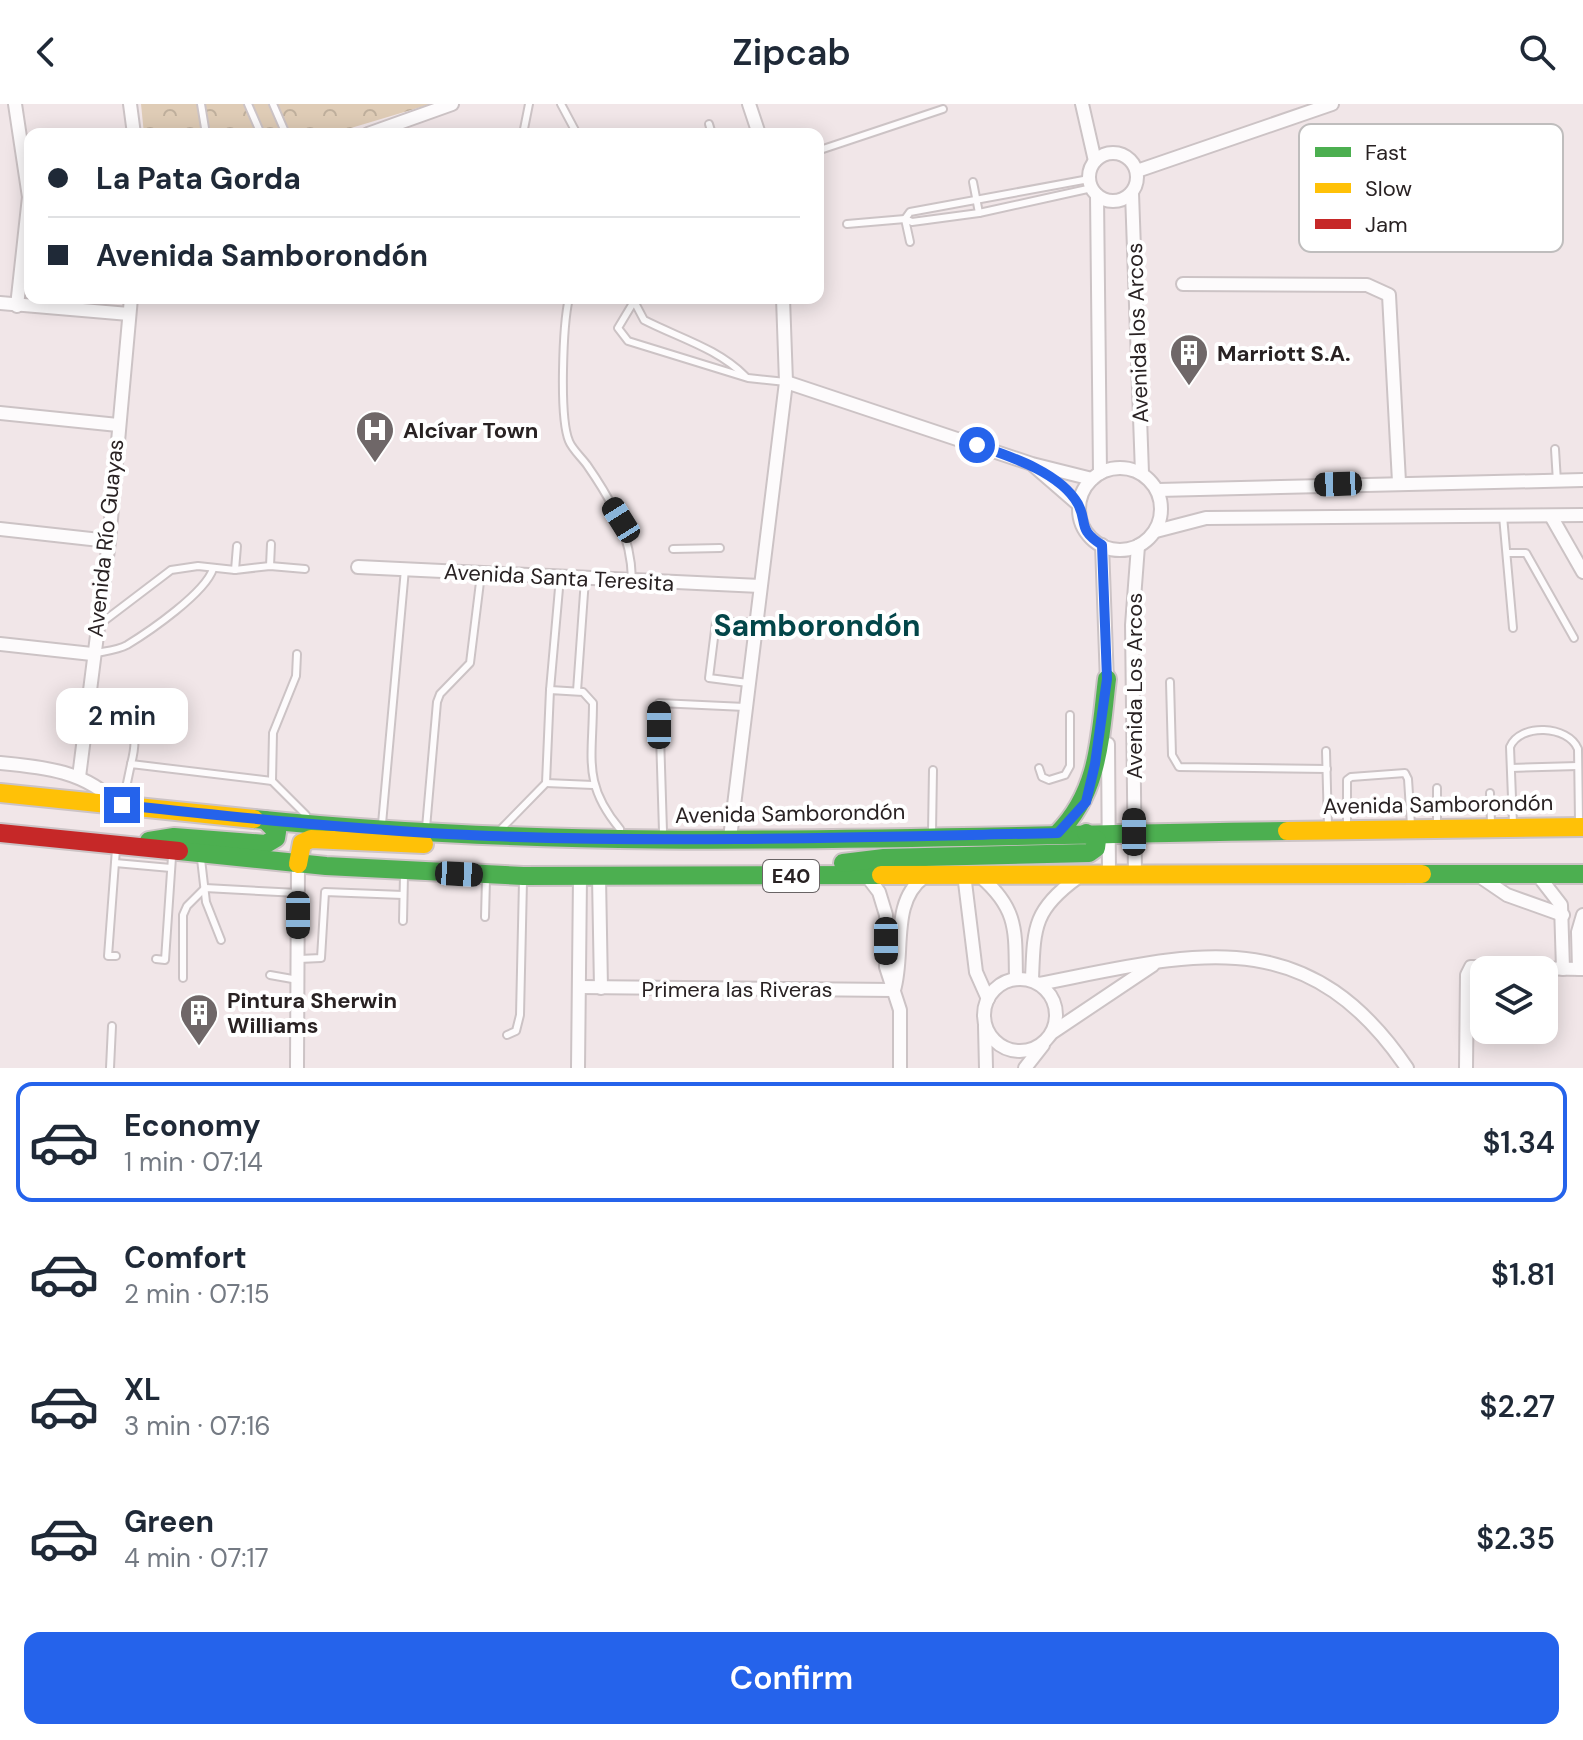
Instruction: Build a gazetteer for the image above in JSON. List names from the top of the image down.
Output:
{
  "streets": {
    "highway": ["Avenida Samborondón", "E40"],
    "street": [
      "Avenida los Arcos",
      "Avenida Río Guayas",
      "Avenida Santa Teresita",
      "Avenida Los Arcos",
      "Primera las Riveras"
    ]
  },
  "crossings": [
    ["Avenida los Arcos", "Avenida Los Arcos"],
    ["Avenida Los Arcos", "Avenida Samborondón"],
    ["Avenida Los Arcos", "E40"]
  ],
  "districts": ["Samborondón"],
  "places": {
    "building": ["Marriott S.A.", "Pintura Sherwin Williams"],
    "hospital": ["Alcívar Town"]
  },
  "legend": ["Fast", "Slow", "Jam"],
  "page": {
    "header": "Zipcab",
    "banner": ["La Pata Gorda", "Avenida Samborondón"],
    "bubble": "2 min",
    "list": [
      {
        "name": "Economy",
        "note": "1 min · 07:14",
        "value": "$1.34"
      },
      {
        "name": "Comfort",
        "note": "2 min · 07:15",
        "value": "$1.81"
      },
      {
        "name": "XL",
        "note": "3 min · 07:16",
        "value": "$2.27"
      },
      {
        "name": "Green",
        "note": "4 min · 07:17",
        "value": "$2.35"
      }
    ],
    "buttons": "Confirm"
  }
}
